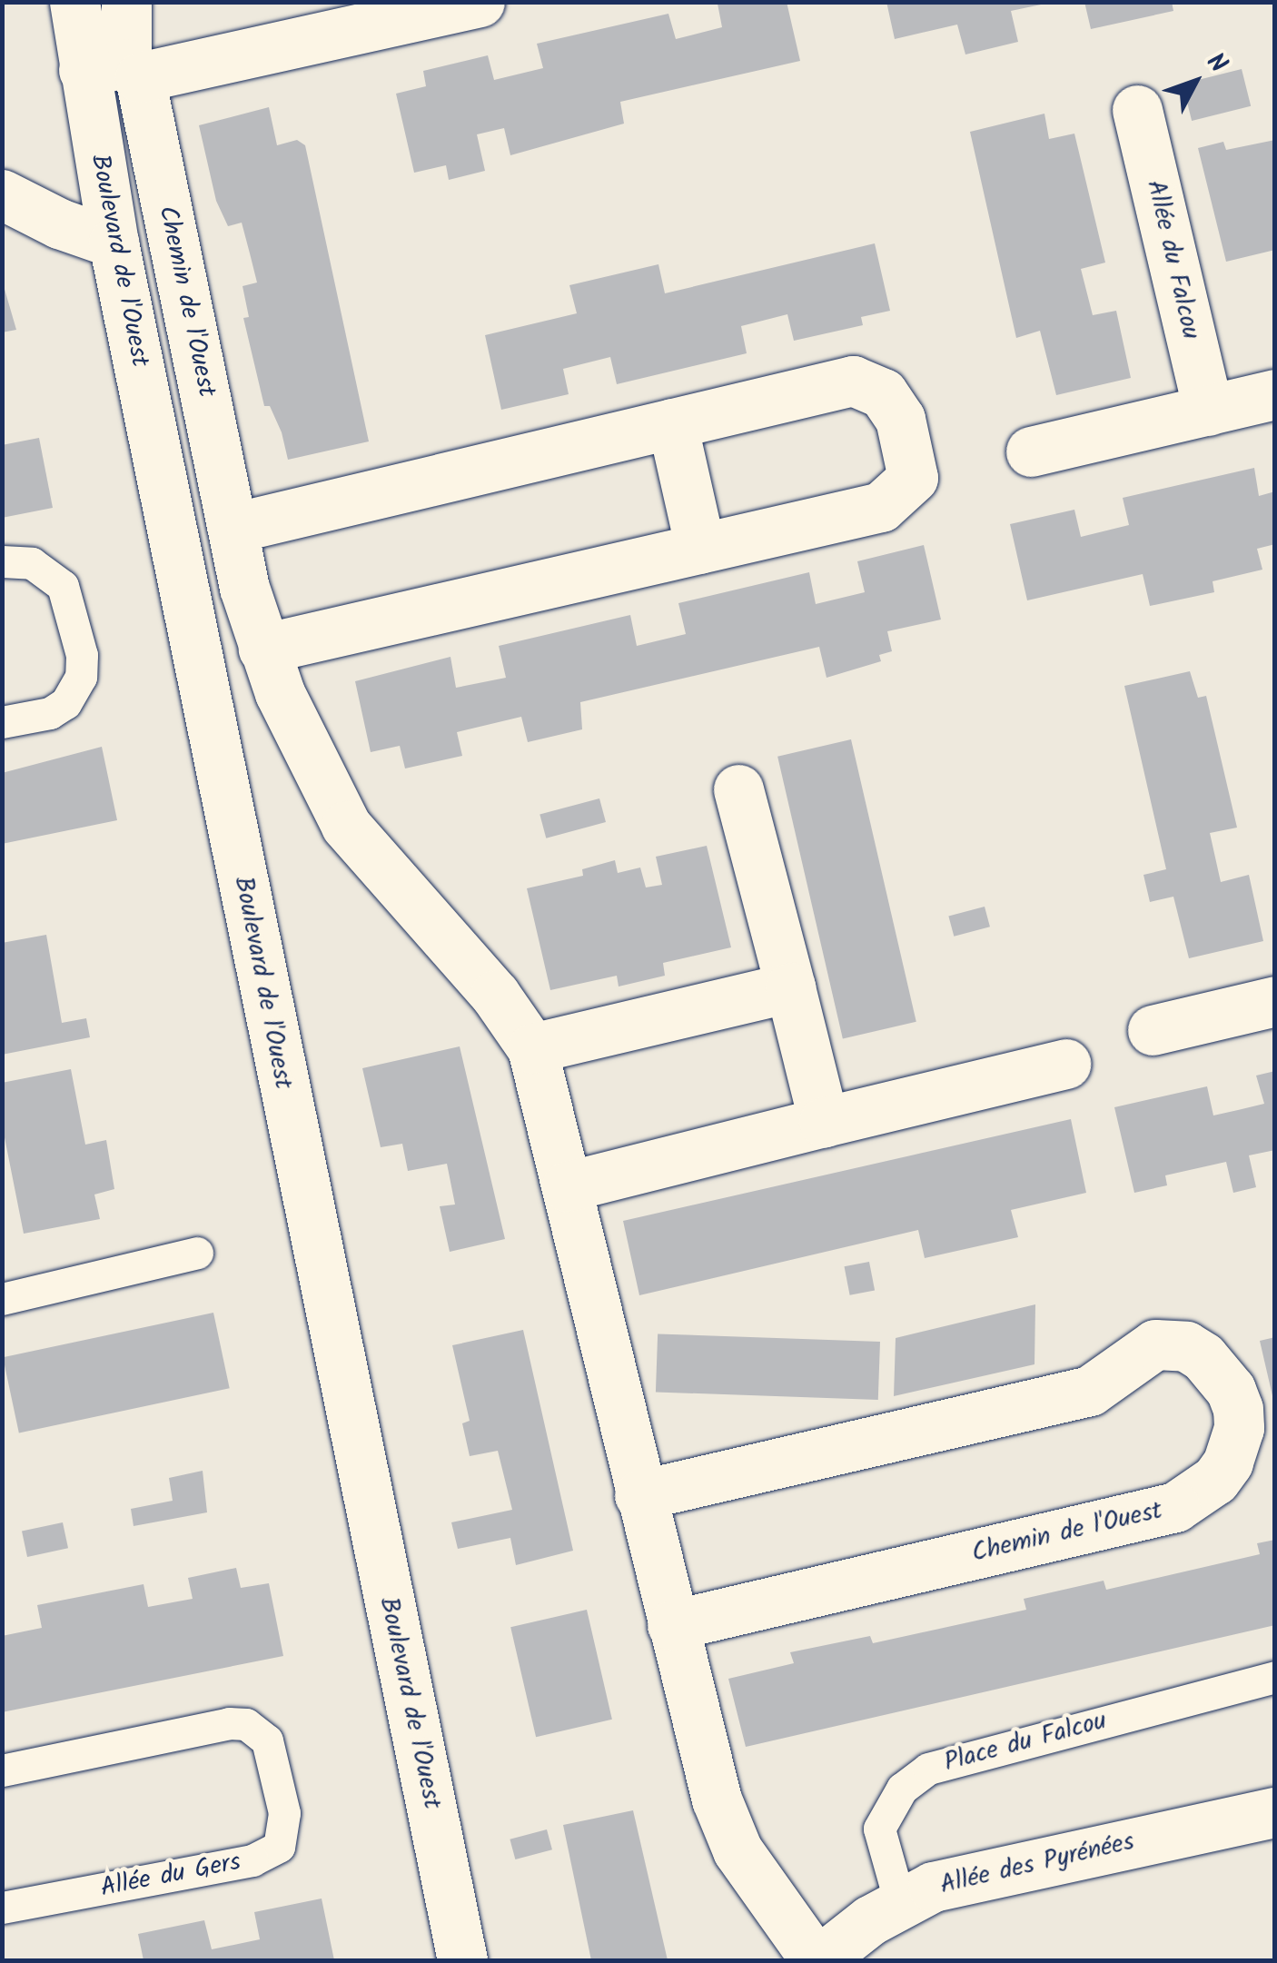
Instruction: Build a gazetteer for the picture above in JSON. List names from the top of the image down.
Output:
{
  "streets": {
    "street": [
      "Allée du Falcou",
      "Boulevard de l'Ouest",
      "Chemin de l'Ouest",
      "Allée des Pyrénées"
    ],
    "lane": ["Place du Falcou", "Allée du Gers"]
  },
  "crossings": [
    ["Boulevard de l'Ouest", "Chemin de l'Ouest"],
    ["Chemin de l'Ouest", "Allée des Pyrénées"],
    ["Place du Falcou", "Allée des Pyrénées"]
  ],
  "north": "top right"
}
